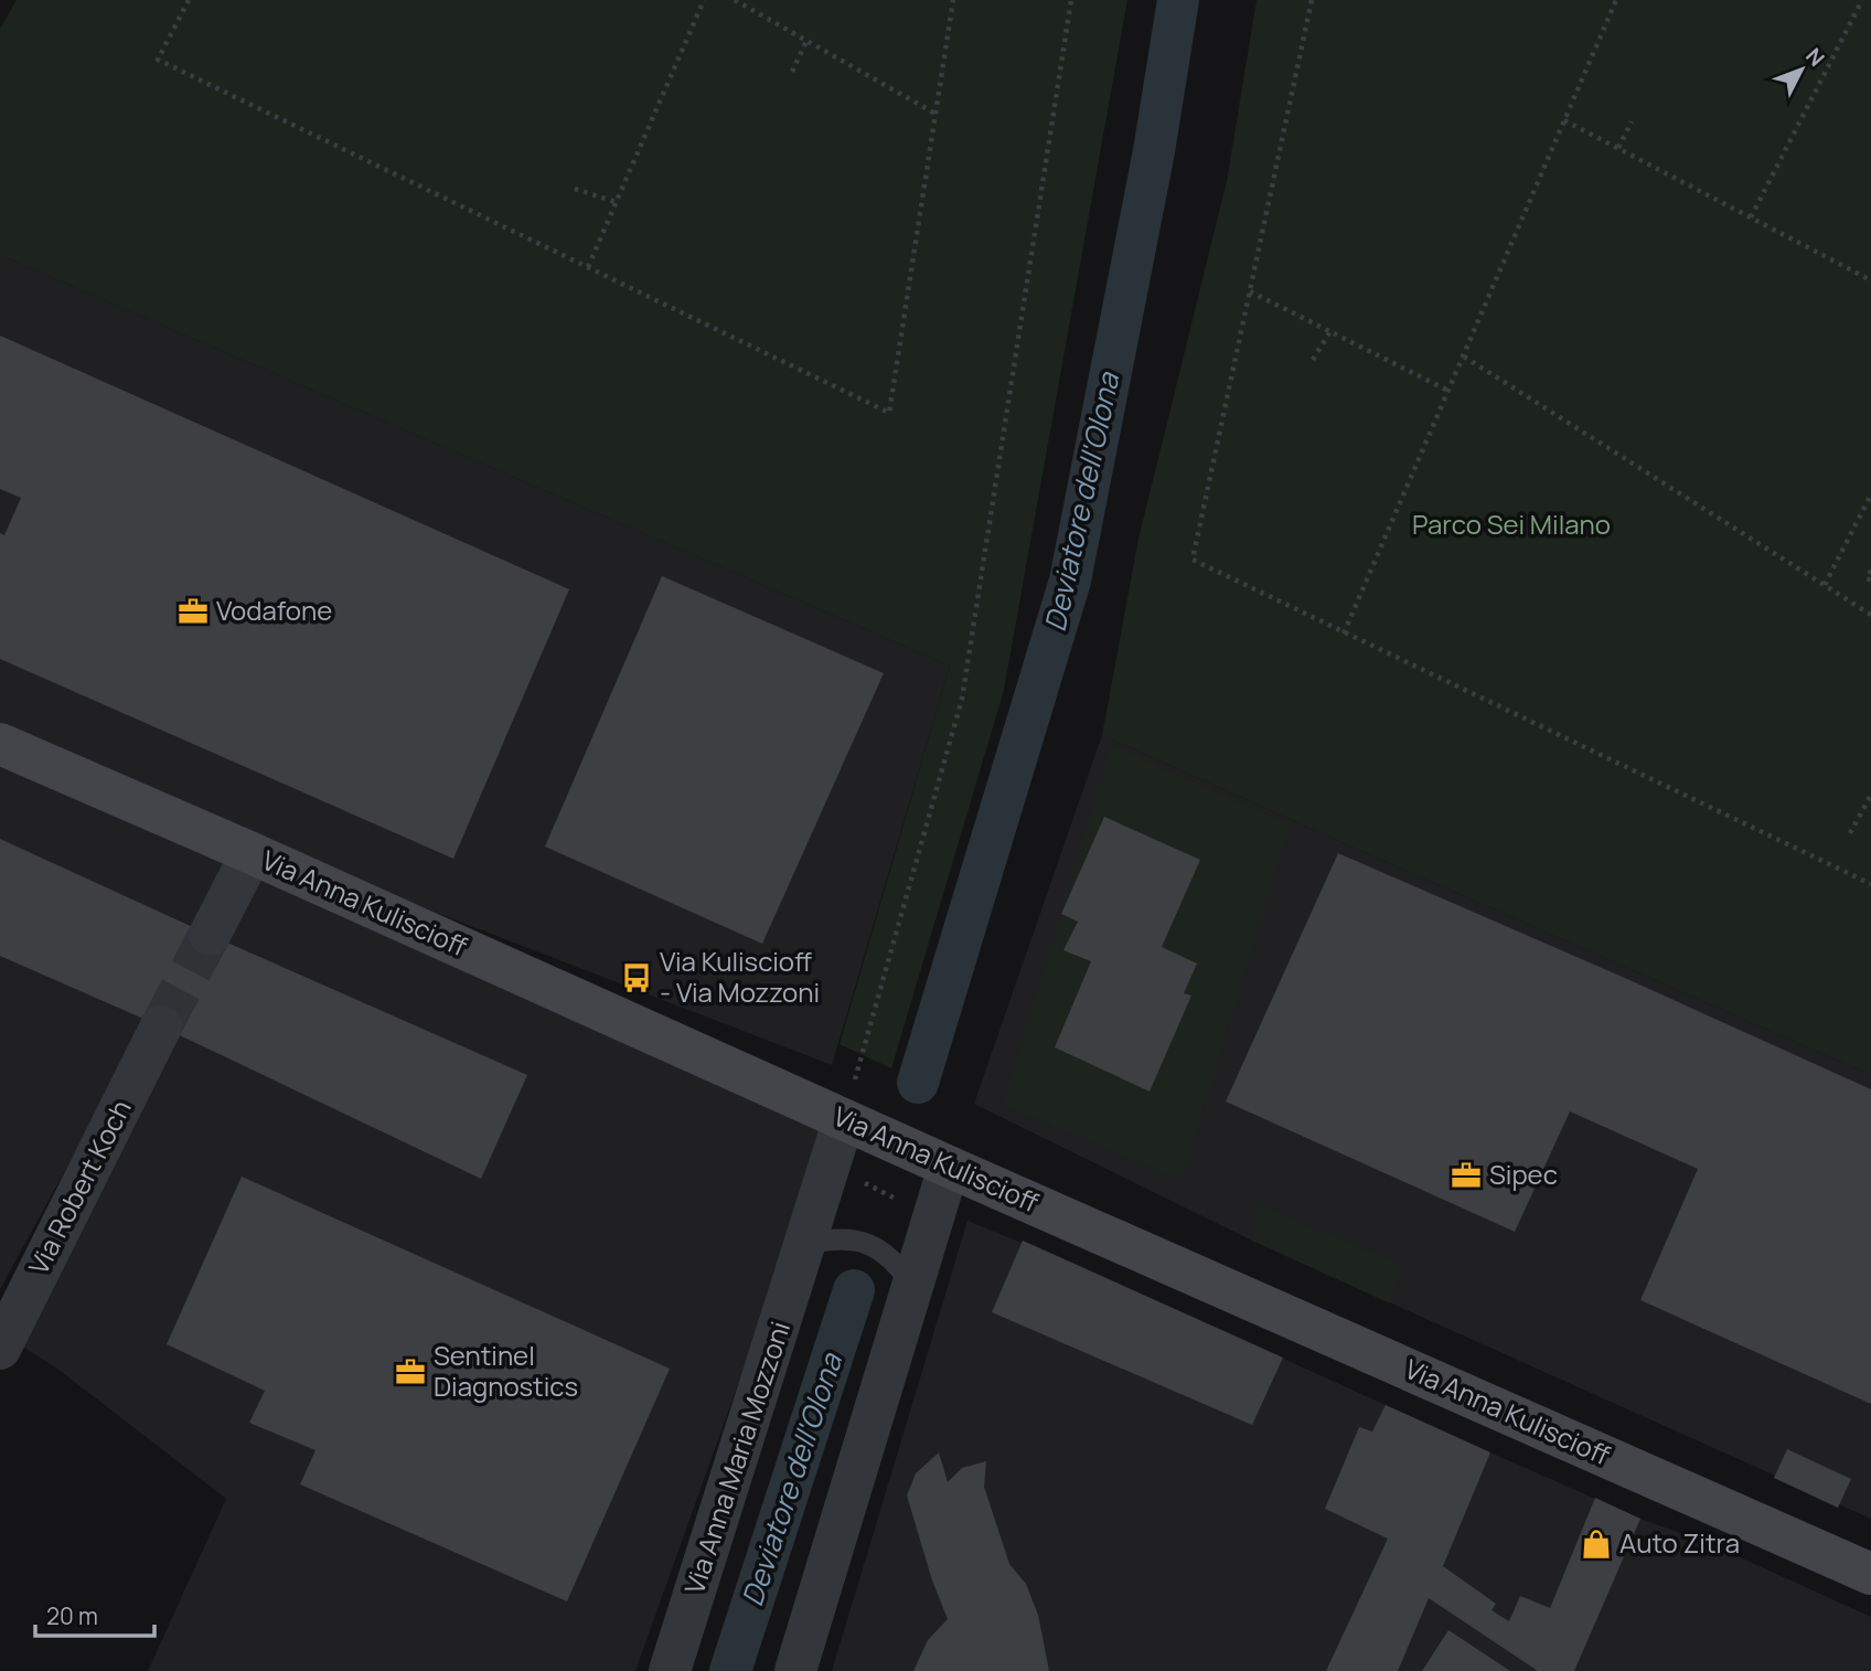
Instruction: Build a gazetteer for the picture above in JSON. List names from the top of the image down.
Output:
{
  "streets": {
    "street": ["Via Anna Kuliscioff", "Via Robert Koch", "Via Anna Maria Mozzoni"]
  },
  "crossings": [
    ["Via Anna Kuliscioff", "Via Anna Maria Mozzoni"]
  ],
  "water": ["Deviatore dell'Olona"],
  "parks": ["Parco Sei Milano"],
  "places": {
    "office": ["Vodafone", "Sipec", "Sentinel Diagnostics"],
    "bus stop": ["Via Kuliscioff - Via Mozzoni"],
    "shop": ["Auto Zitra"]
  },
  "scale_bar": "20 m",
  "north": "top right"
}
